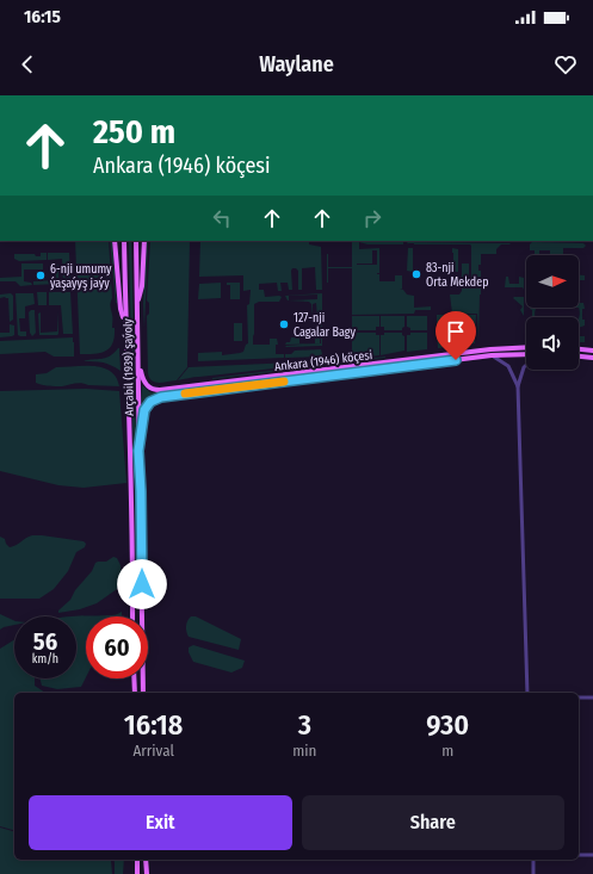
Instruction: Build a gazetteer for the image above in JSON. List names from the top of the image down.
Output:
{
  "streets": {
    "main road": ["Ankara (1946) köçesi", "Arçabil (1939) şaýoly"]
  },
  "crossings": [
    ["Ankara (1946) köçesi", "Arçabil (1939) şaýoly"]
  ],
  "places": ["83-nji Orta Mekdep", "6-nji umumy ýaşaýyş jaýy", "127-nji Cagalar Bagy"],
  "north": "right",
  "page": {
    "status": "16:15",
    "header": "Waylane",
    "turn": ["250 m", "Ankara (1946) köçesi"],
    "speed": "56 km/h",
    "limit": "60",
    "eta": [
      "16:18",
      "Arrival",
      "3",
      "min",
      "930",
      "m"
    ],
    "buttons": ["Exit", "Share"]
  }
}
